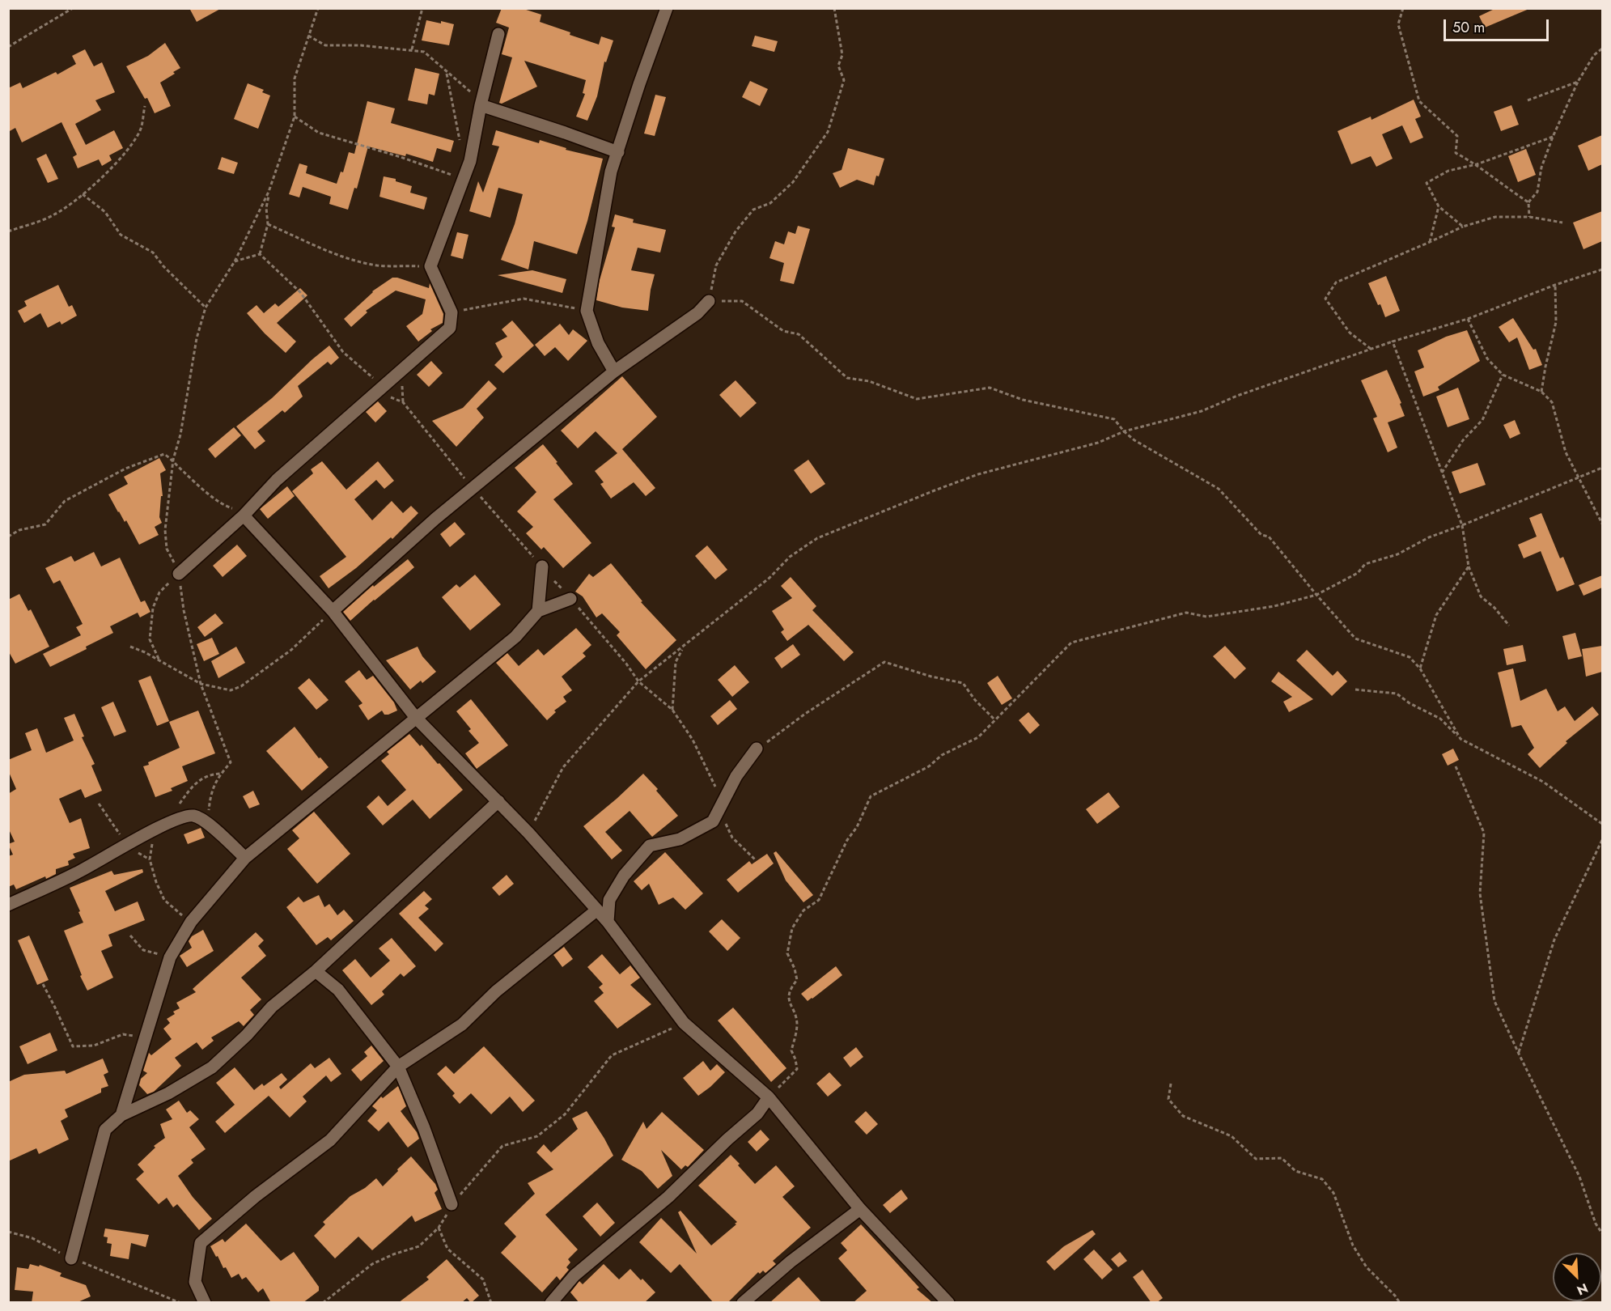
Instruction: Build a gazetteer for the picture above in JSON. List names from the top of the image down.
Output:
{
  "scale_bar": "50 m",
  "north": "bottom right"
}
